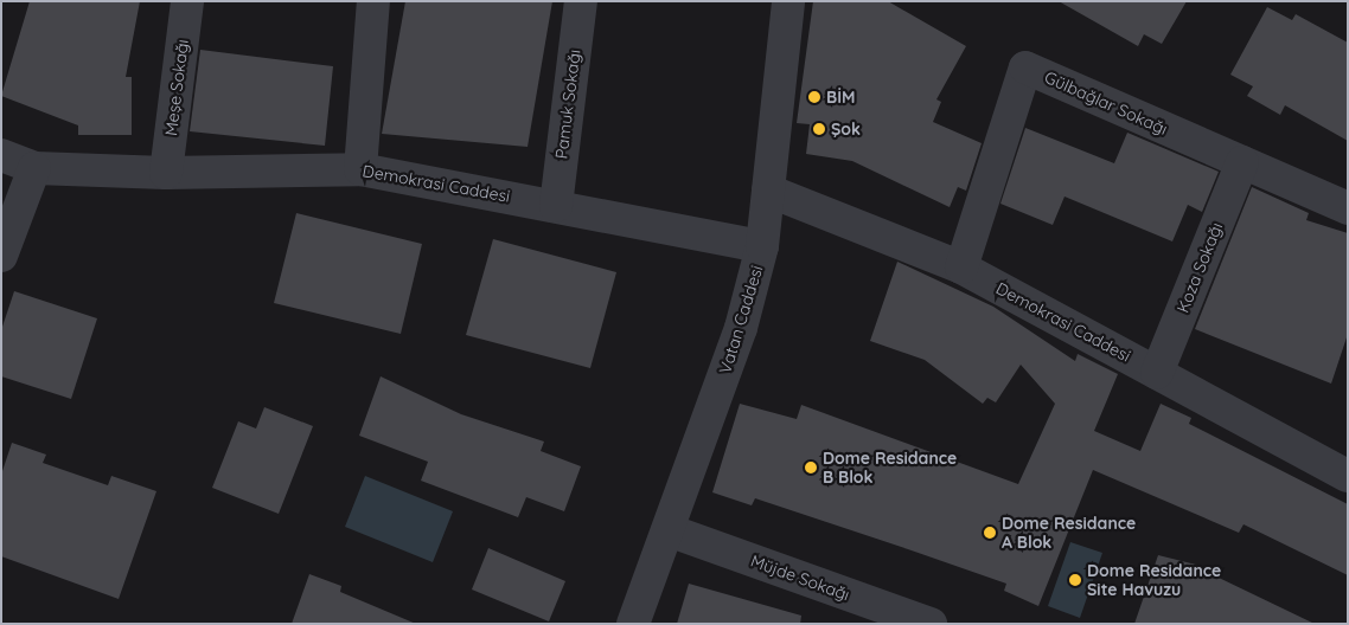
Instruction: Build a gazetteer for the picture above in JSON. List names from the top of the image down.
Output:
{
  "streets": {
    "street": [
      "Meşe Sokağı",
      "Gülbağlar Sokağı",
      "Pamuk Sokağı",
      "Demokrasi Caddesi",
      "Koza Sokağı",
      "Vatan Caddesi",
      "Müjde Sokağı"
    ]
  },
  "crossings": [
    ["Meşe Sokağı", "Demokrasi Caddesi"],
    ["Gülbağlar Sokağı", "Demokrasi Caddesi"],
    ["Gülbağlar Sokağı", "Koza Sokağı"],
    ["Pamuk Sokağı", "Demokrasi Caddesi"],
    ["Demokrasi Caddesi", "Koza Sokağı"],
    ["Demokrasi Caddesi", "Vatan Caddesi"],
    ["Vatan Caddesi", "Müjde Sokağı"]
  ],
  "places": [
    "BİM",
    "Şok",
    "Dome Residance B Blok",
    "Dome Residance A Blok",
    "Dome Residance Site Havuzu"
  ]
}
